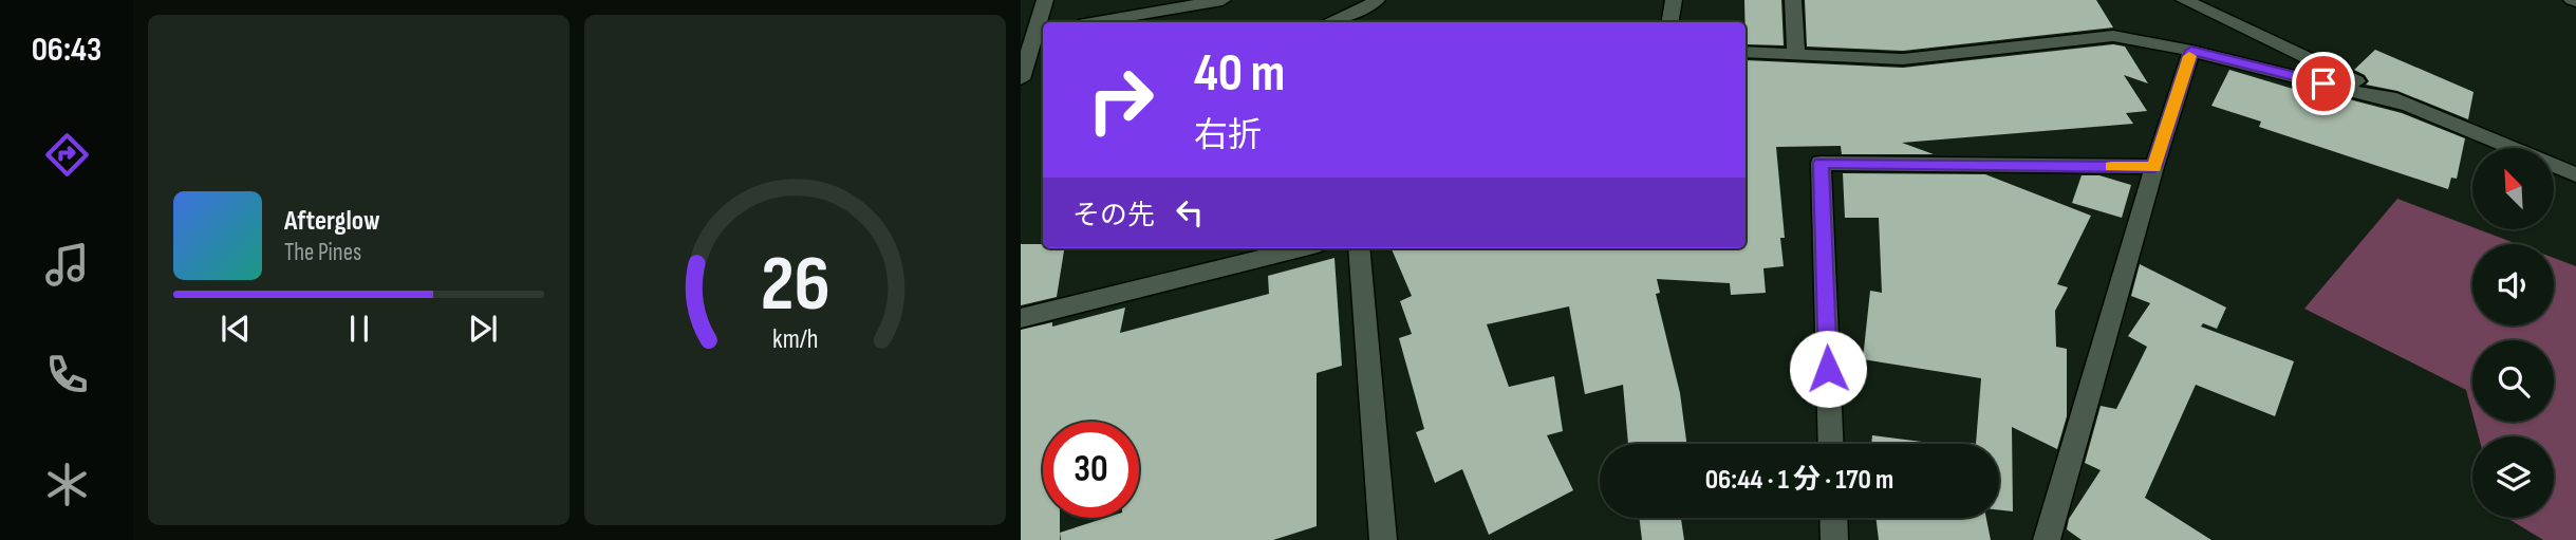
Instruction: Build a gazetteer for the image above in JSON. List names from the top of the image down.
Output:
{
  "north": "top left",
  "page": {
    "tabs": "06:43",
    "turn": ["40 m", "右折"],
    "then": "その先",
    "song": ["Afterglow", "The Pines"],
    "limit": "30",
    "trip": "06:44 · 1 分 · 170 m",
    "gauge": ["26", "km/h"]
  }
}
